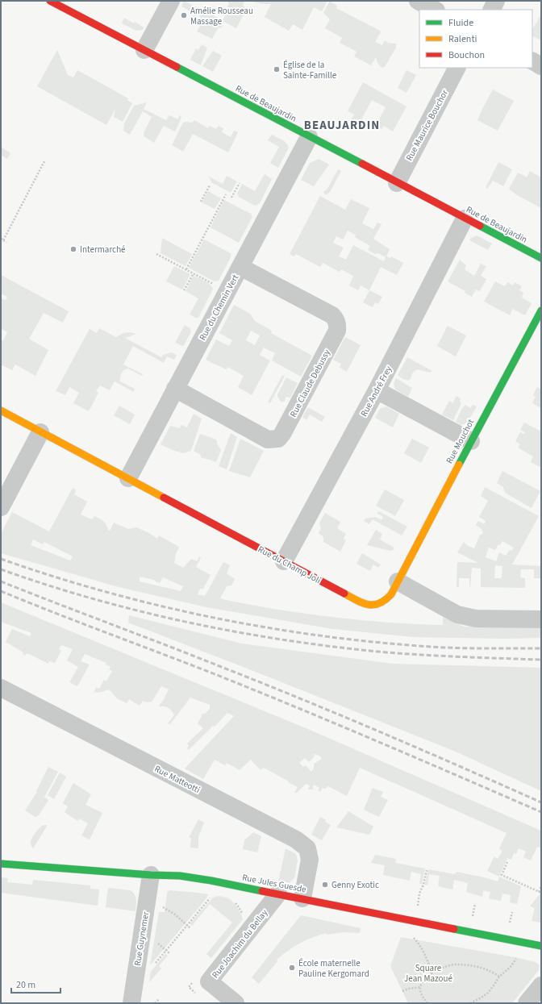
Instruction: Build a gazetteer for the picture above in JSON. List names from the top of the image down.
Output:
{
  "streets": {
    "street": [
      "Rue de Beaujardin",
      "Rue Maurice Bouchor",
      "Rue du Chemin Vert",
      "Rue Claude Debussy",
      "Rue André Frey",
      "Rue Mouchot",
      "Rue du Champ Joli",
      "Rue Matteotti",
      "Rue Jules Guesde",
      "Rue Guynemer",
      "Rue Joachim du Bellay"
    ]
  },
  "crossings": [
    ["Rue de Beaujardin", "Rue Maurice Bouchor"],
    ["Rue de Beaujardin", "Rue du Chemin Vert"],
    ["Rue de Beaujardin", "Rue André Frey"],
    ["Rue du Chemin Vert", "Rue Claude Debussy"],
    ["Rue du Chemin Vert", "Rue du Champ Joli"],
    ["Rue André Frey", "Rue du Champ Joli"],
    ["Rue Mouchot", "Rue du Champ Joli"],
    ["Rue Matteotti", "Rue Jules Guesde"],
    ["Rue Jules Guesde", "Rue Guynemer"],
    ["Rue Jules Guesde", "Rue Joachim du Bellay"]
  ],
  "districts": ["BEAUJARDIN"],
  "parks": ["Square Jean Mazoué"],
  "places": [
    "Amélie Rousseau Massage",
    "Église de la Sainte-Famille",
    "Intermarché",
    "Genny Exotic",
    "École maternelle Pauline Kergomard"
  ],
  "legend": ["Fluide", "Ralenti", "Bouchon"],
  "scale_bar": "20 m"
}
